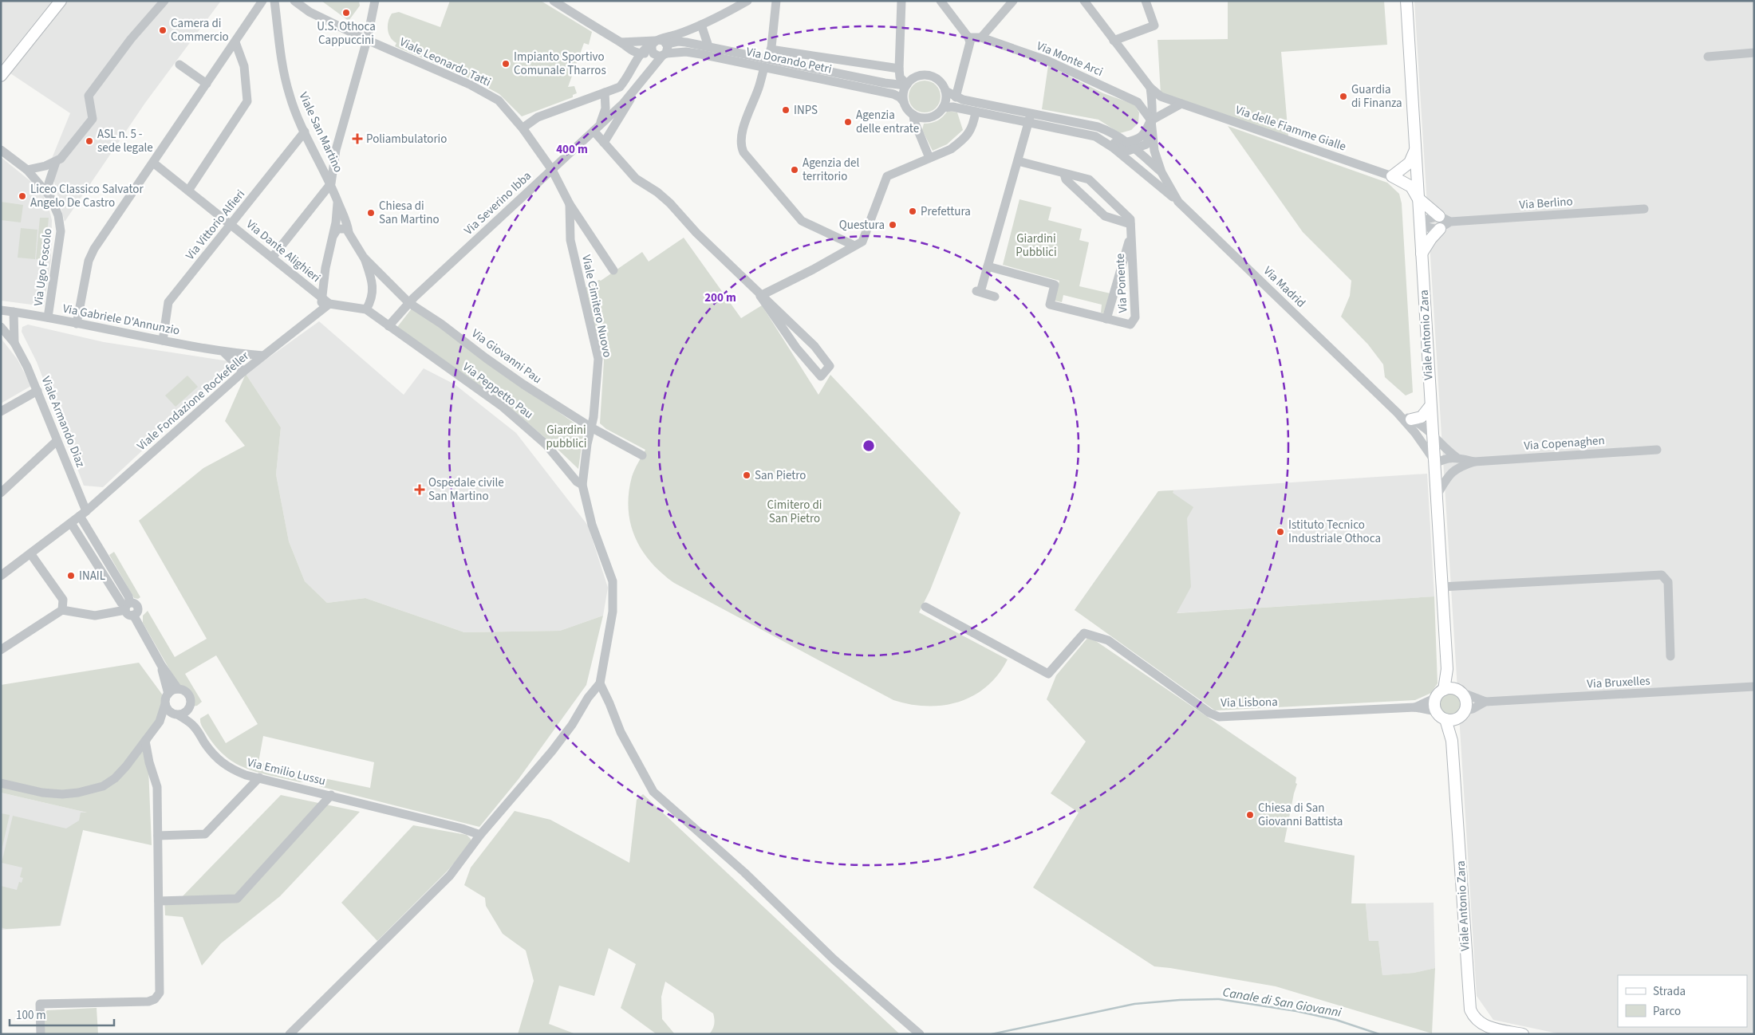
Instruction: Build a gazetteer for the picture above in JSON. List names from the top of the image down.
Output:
{
  "streets": {
    "main road": ["Viale Antonio Zara"],
    "street": [
      "Via Monte Arci",
      "Via Dorando Petri",
      "Viale Leonardo Tatti",
      "Via delle Fiamme Gialle",
      "Viale San Martino",
      "Via Severino Ibba",
      "Via Berlino",
      "Via Vittorio Alfieri",
      "Via Dante Alighieri",
      "Via Ugo Foscolo",
      "Via Ponente",
      "Via Madrid",
      "Viale Cimitero Nuovo",
      "Via Gabriele D'Annunzio",
      "Via Giovanni Pau",
      "Via Peppetto Pau",
      "Viale Fondazione Rockefeller",
      "Viale Armando Diaz",
      "Via Copenaghen",
      "Via Bruxelles",
      "Via Lisbona",
      "Via Emilio Lussu"
    ]
  },
  "crossings": [
    ["Via Dorando Petri", "Via Severino Ibba"],
    ["Viale Leonardo Tatti", "Via Severino Ibba"],
    ["Viale Leonardo Tatti", "Viale Cimitero Nuovo"],
    ["Viale San Martino", "Via Vittorio Alfieri"],
    ["Viale San Martino", "Via Giovanni Pau"],
    ["Viale San Martino", "Viale Fondazione Rockefeller"],
    ["Via Severino Ibba", "Viale Cimitero Nuovo"],
    ["Via Severino Ibba", "Via Giovanni Pau"],
    ["Via Severino Ibba", "Via Peppetto Pau"],
    ["Via Vittorio Alfieri", "Via Dante Alighieri"],
    ["Via Vittorio Alfieri", "Via Gabriele D'Annunzio"],
    ["Via Dante Alighieri", "Viale Fondazione Rockefeller"],
    ["Via Ugo Foscolo", "Via Gabriele D'Annunzio"],
    ["Via Madrid", "Viale Antonio Zara"],
    ["Via Madrid", "Via Copenaghen"],
    ["Viale Cimitero Nuovo", "Via Giovanni Pau"],
    ["Viale Cimitero Nuovo", "Via Peppetto Pau"],
    ["Via Gabriele D'Annunzio", "Viale Fondazione Rockefeller"],
    ["Via Gabriele D'Annunzio", "Viale Armando Diaz"],
    ["Viale Antonio Zara", "Via Copenaghen"],
    ["Viale Antonio Zara", "Via Bruxelles"],
    ["Viale Antonio Zara", "Via Lisbona"],
    ["Viale Fondazione Rockefeller", "Viale Armando Diaz"],
    ["Via Bruxelles", "Via Lisbona"]
  ],
  "water": ["Canale di San Giovanni"],
  "parks": ["Giardini Pubblici", "Giardini pubblici", "Cimitero di San Pietro"],
  "places": {
    "other": [
      "U.S. Othoca Cappuccini",
      "Camera di Commercio",
      "Impianto Sportivo Comunale Tharros",
      "Guardia di Finanza",
      "INPS",
      "Agenzia delle entrate",
      "ASL n. 5 - sede legale",
      "Agenzia del territorio",
      "Liceo Classico Salvator Angelo De Castro",
      "Prefettura",
      "Chiesa di San Martino",
      "Questura",
      "San Pietro",
      "Istituto Tecnico Industriale Othoca",
      "INAIL",
      "Chiesa di San Giovanni Battista"
    ],
    "health": ["Poliambulatorio", "Ospedale civile San Martino"]
  },
  "legend": ["Strada", "Parco"],
  "scale_bar": "100 m",
  "rings": ["400 m", "200 m"]
}
